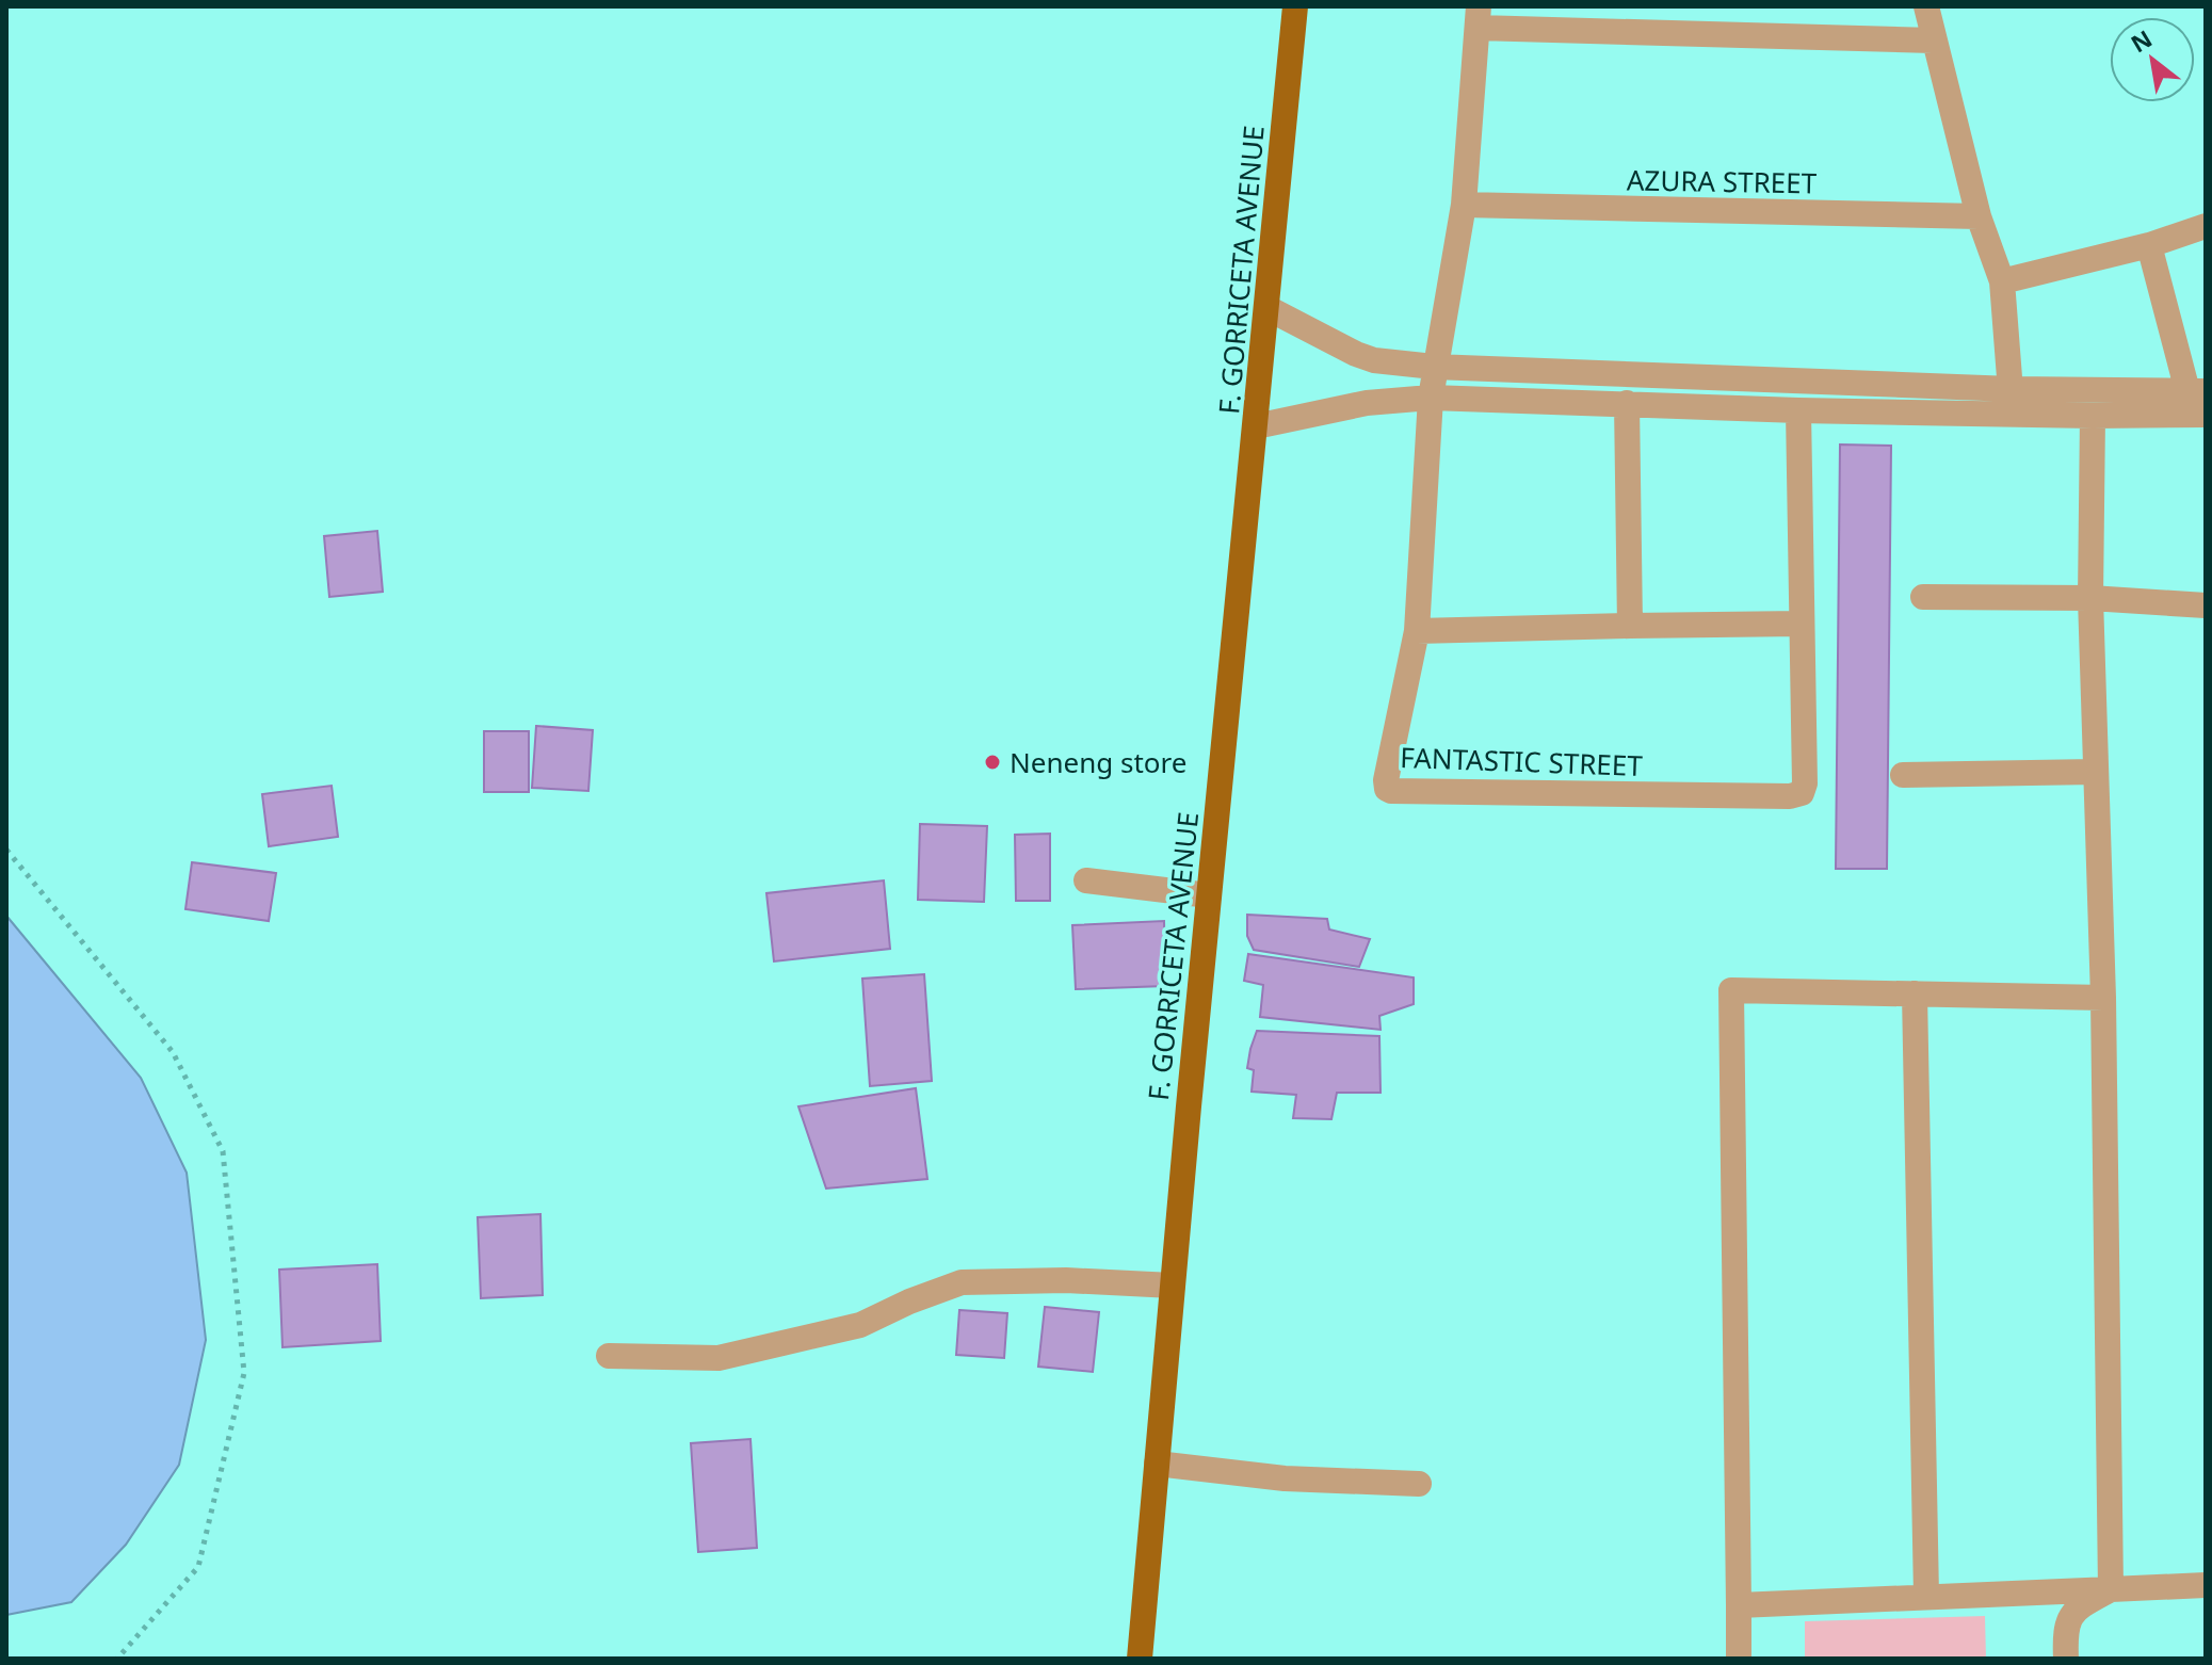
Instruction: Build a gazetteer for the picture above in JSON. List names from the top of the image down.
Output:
{
  "streets": {
    "main road": ["F. GORRICETA AVENUE"],
    "street": ["AZURA STREET", "FANTASTIC STREET"]
  },
  "crossings": [
    ["AZURA STREET", "FANTASTIC STREET"]
  ],
  "places": ["Neneng store"],
  "north": "top left"
}
